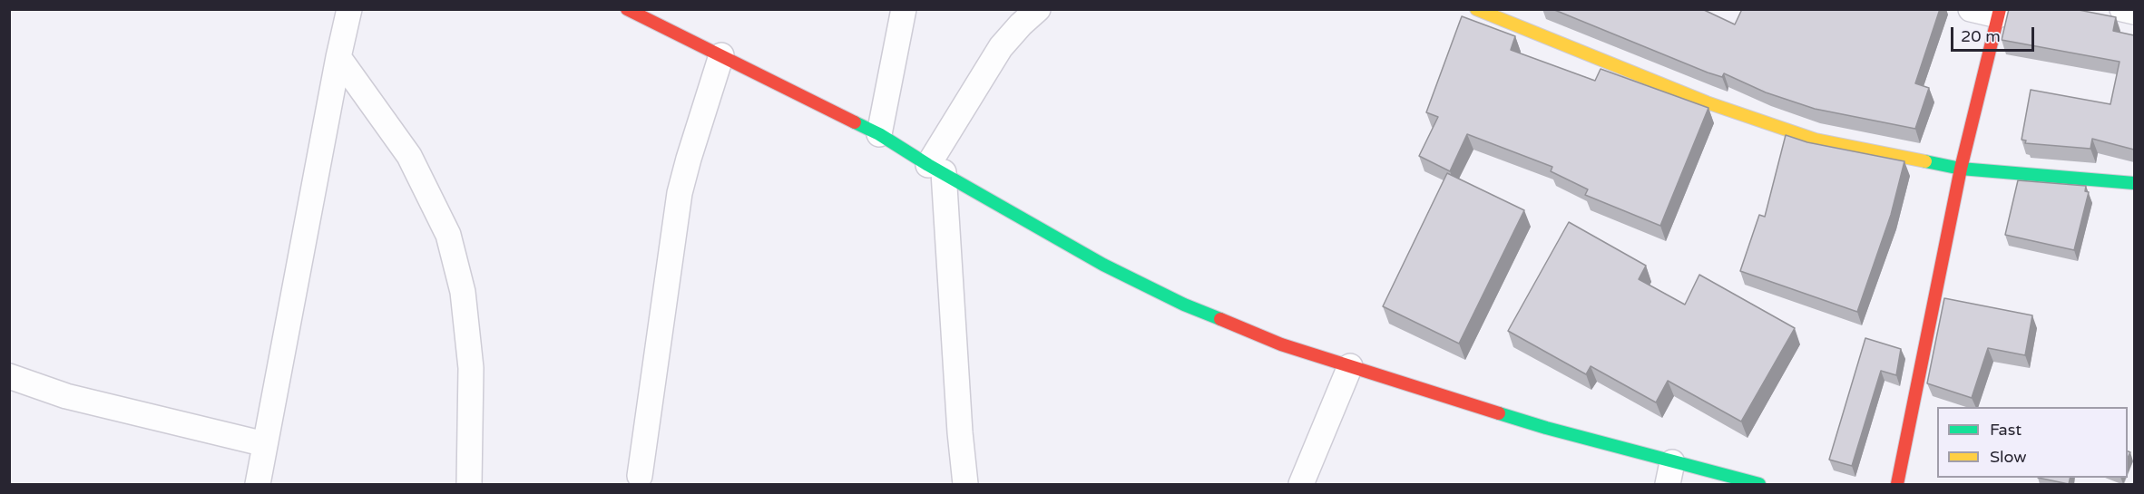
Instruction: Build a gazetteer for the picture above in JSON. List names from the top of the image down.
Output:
{
  "legend": ["Fast", "Slow"],
  "scale_bar": "20 m"
}
